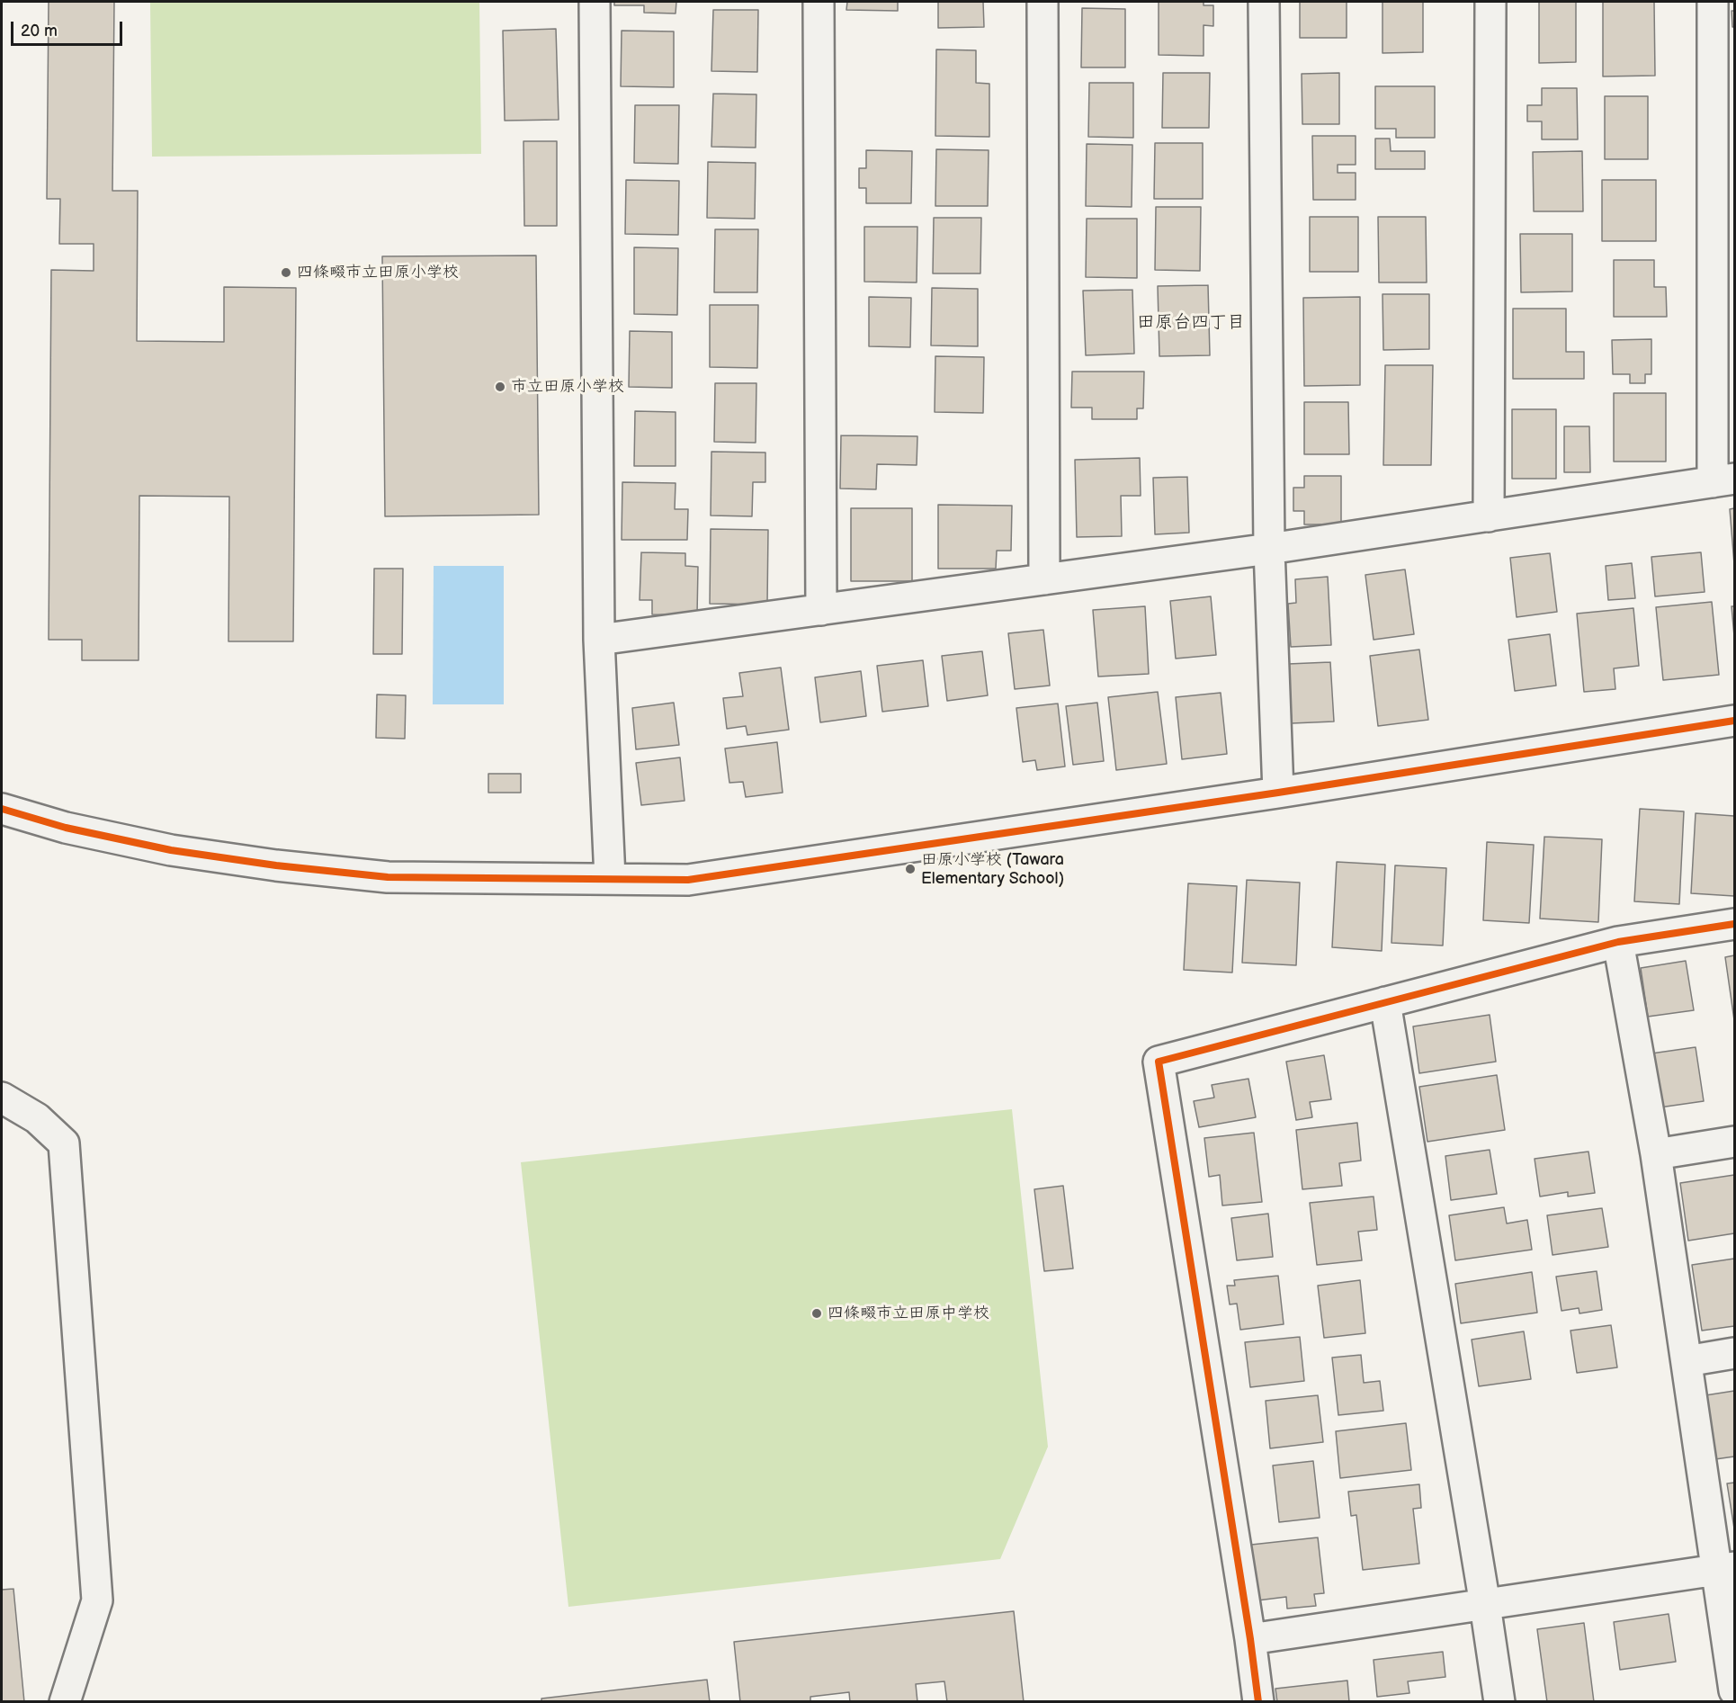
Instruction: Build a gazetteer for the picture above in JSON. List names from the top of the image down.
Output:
{
  "districts": ["田原台四丁目"],
  "places": [
    "四條畷市立田原小学校",
    "市立田原小学校",
    "田原小学校 (Tawara Elementary School)",
    "四條畷市立田原中学校"
  ],
  "scale_bar": "20 m"
}
